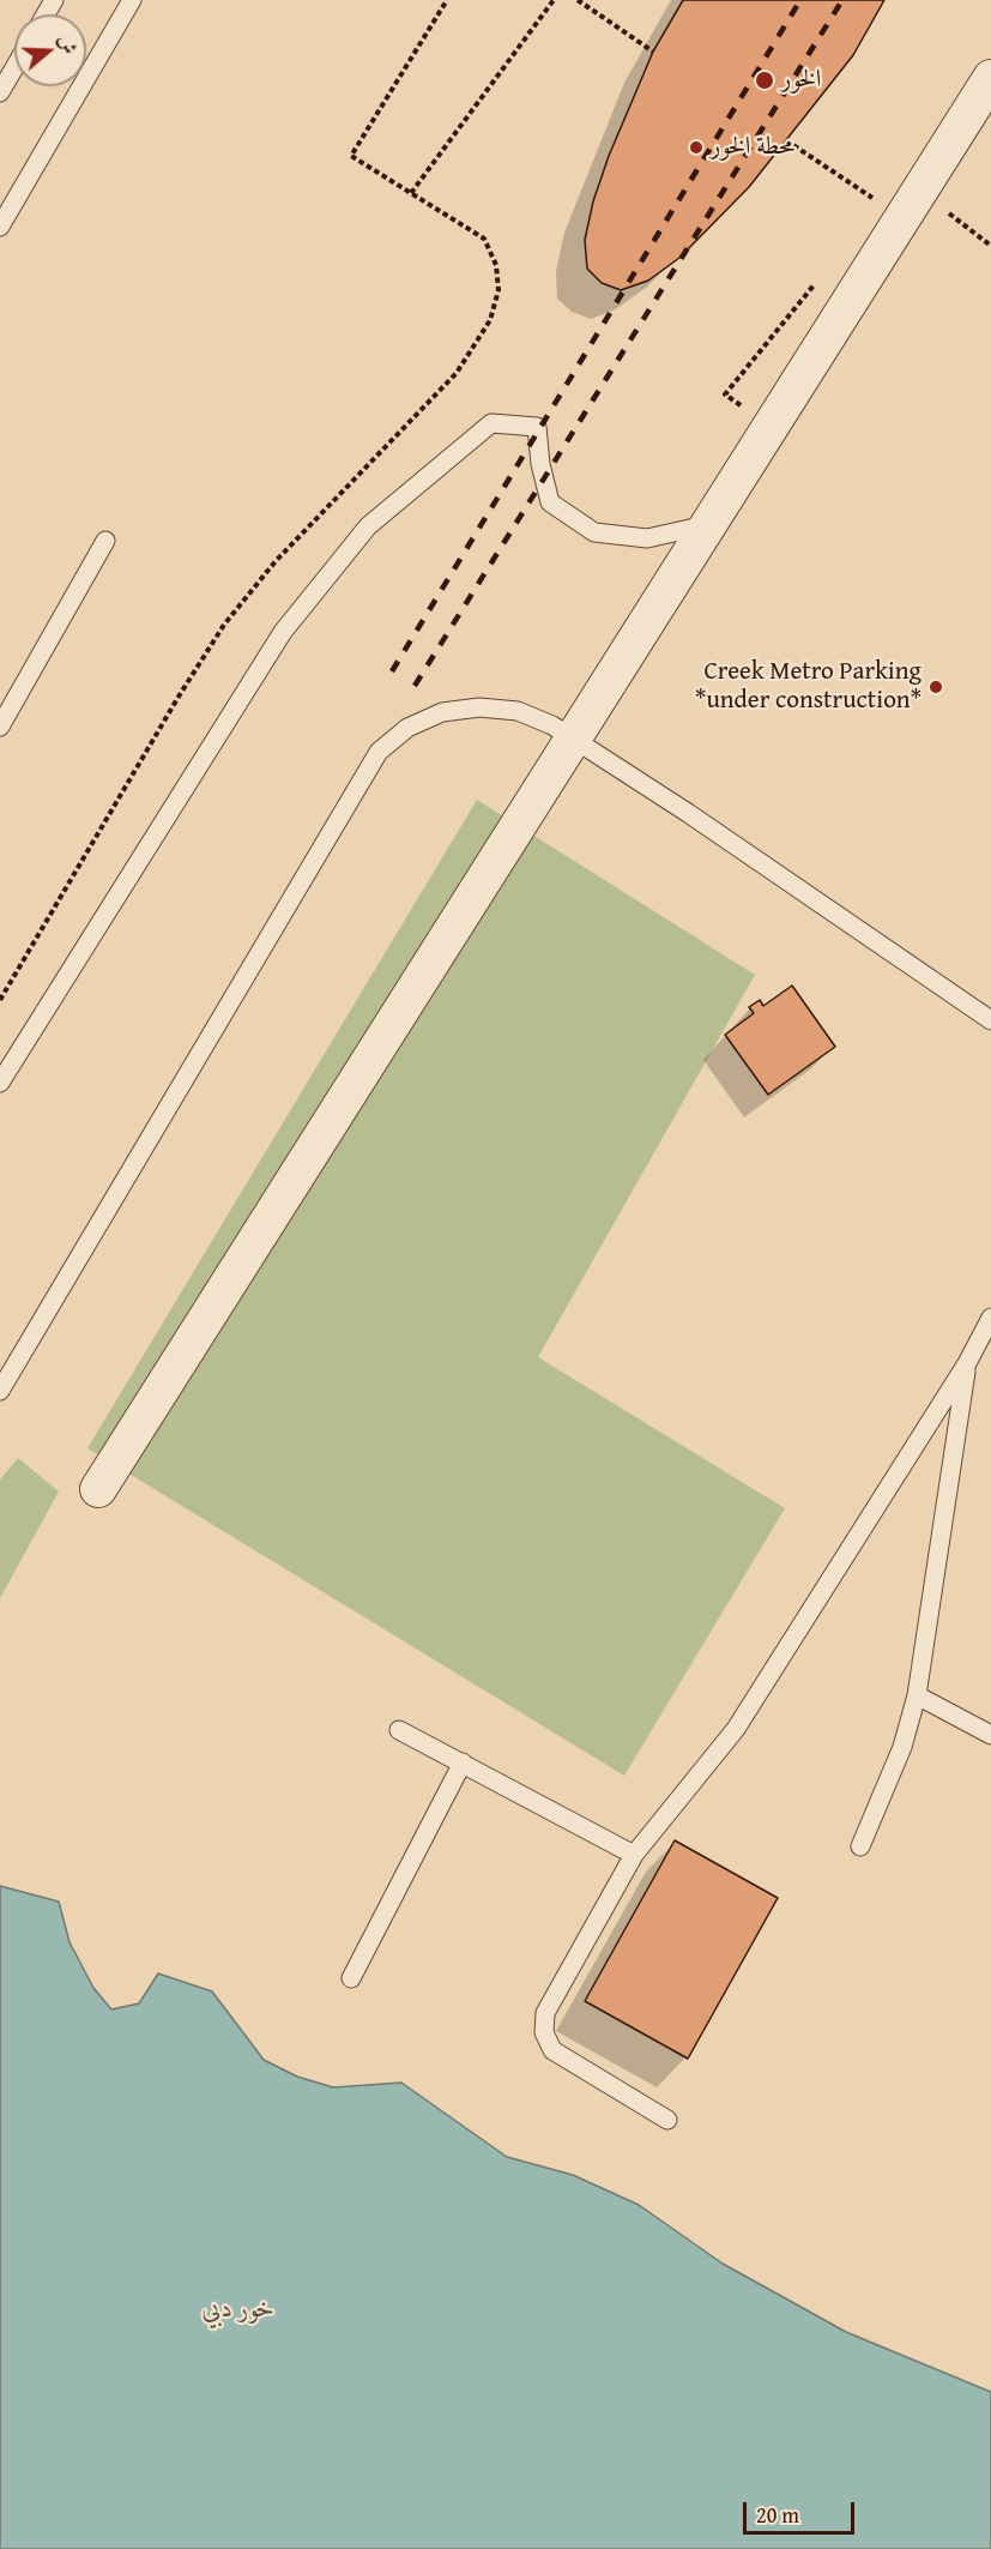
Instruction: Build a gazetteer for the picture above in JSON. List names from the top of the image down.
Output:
{
  "water": ["خور دبي"],
  "places": ["الخور", "محطة الخور", "Creek Metro Parking *under construction*"],
  "scale_bar": "20 m",
  "north": "right"
}
